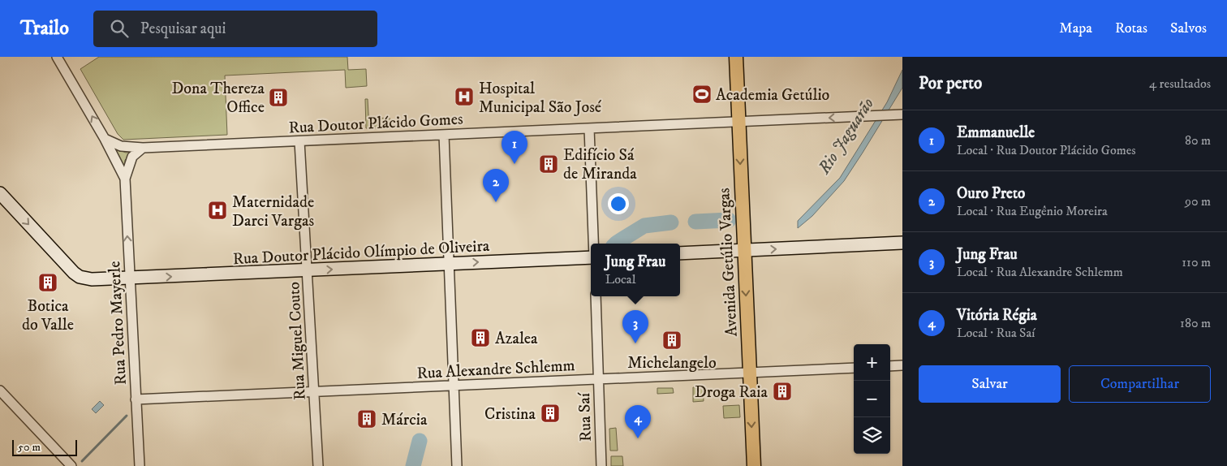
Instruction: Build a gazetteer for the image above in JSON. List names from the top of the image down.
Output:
{
  "streets": {
    "main road": ["Rua Doutor Plácido Olímpio de Oliveira", "Avenida Getúlio Vargas"],
    "street": [
      "Rua Doutor Plácido Gomes",
      "Rua Pedro Mayerle",
      "Rua Miguel Couto",
      "Rua Alexandre Schlemm",
      "Rua Saí"
    ]
  },
  "crossings": [
    ["Rua Doutor Plácido Gomes", "Avenida Getúlio Vargas"],
    ["Rua Doutor Plácido Gomes", "Rua Miguel Couto"],
    ["Rua Doutor Plácido Olímpio de Oliveira", "Rua Pedro Mayerle"],
    ["Rua Doutor Plácido Olímpio de Oliveira", "Rua Miguel Couto"],
    ["Avenida Getúlio Vargas", "Rua Alexandre Schlemm"],
    ["Rua Pedro Mayerle", "Rua Alexandre Schlemm"],
    ["Rua Miguel Couto", "Rua Alexandre Schlemm"],
    ["Rua Alexandre Schlemm", "Rua Saí"]
  ],
  "one_way": ["Rua Doutor Plácido Olímpio de Oliveira", "Avenida Getúlio Vargas"],
  "water": ["Rio Jaguarão"],
  "places": {
    "sports": ["Academia Getúlio"],
    "hospital": ["Hospital Municipal São José", "Maternidade Darci Vargas"],
    "building": [
      "Dona Thereza Office",
      "Edifício Sá de Miranda",
      "Botica do Valle",
      "Azalea",
      "Michelangelo",
      "Droga Raia",
      "Cristina",
      "Márcia"
    ]
  },
  "scale_bar": "50 m",
  "page": {
    "header": "Trailo",
    "search": "Pesquisar aqui",
    "nav": ["Mapa", "Rotas", "Salvos"],
    "heading": ["Por perto", "4 resultados"],
    "list": [
      {
        "mark": "1",
        "name": "Emmanuelle",
        "note": "Local · Rua Doutor Plácido Gomes",
        "value": "80 m"
      },
      {
        "mark": "2",
        "name": "Ouro Preto",
        "note": "Local · Rua Eugênio Moreira",
        "value": "90 m"
      },
      {
        "mark": "3",
        "name": "Jung Frau",
        "note": "Local · Rua Alexandre Schlemm",
        "value": "110 m"
      },
      {
        "mark": "4",
        "name": "Vitória Régia",
        "note": "Local · Rua Saí",
        "value": "180 m"
      }
    ],
    "pins": [
      "1",
      "2",
      "3",
      "4"
    ],
    "popup": ["Jung Frau", "Local"],
    "map_buttons": ["+", "−"],
    "buttons": ["Salvar", "Compartilhar"],
    "scale": "50 m"
  }
}
